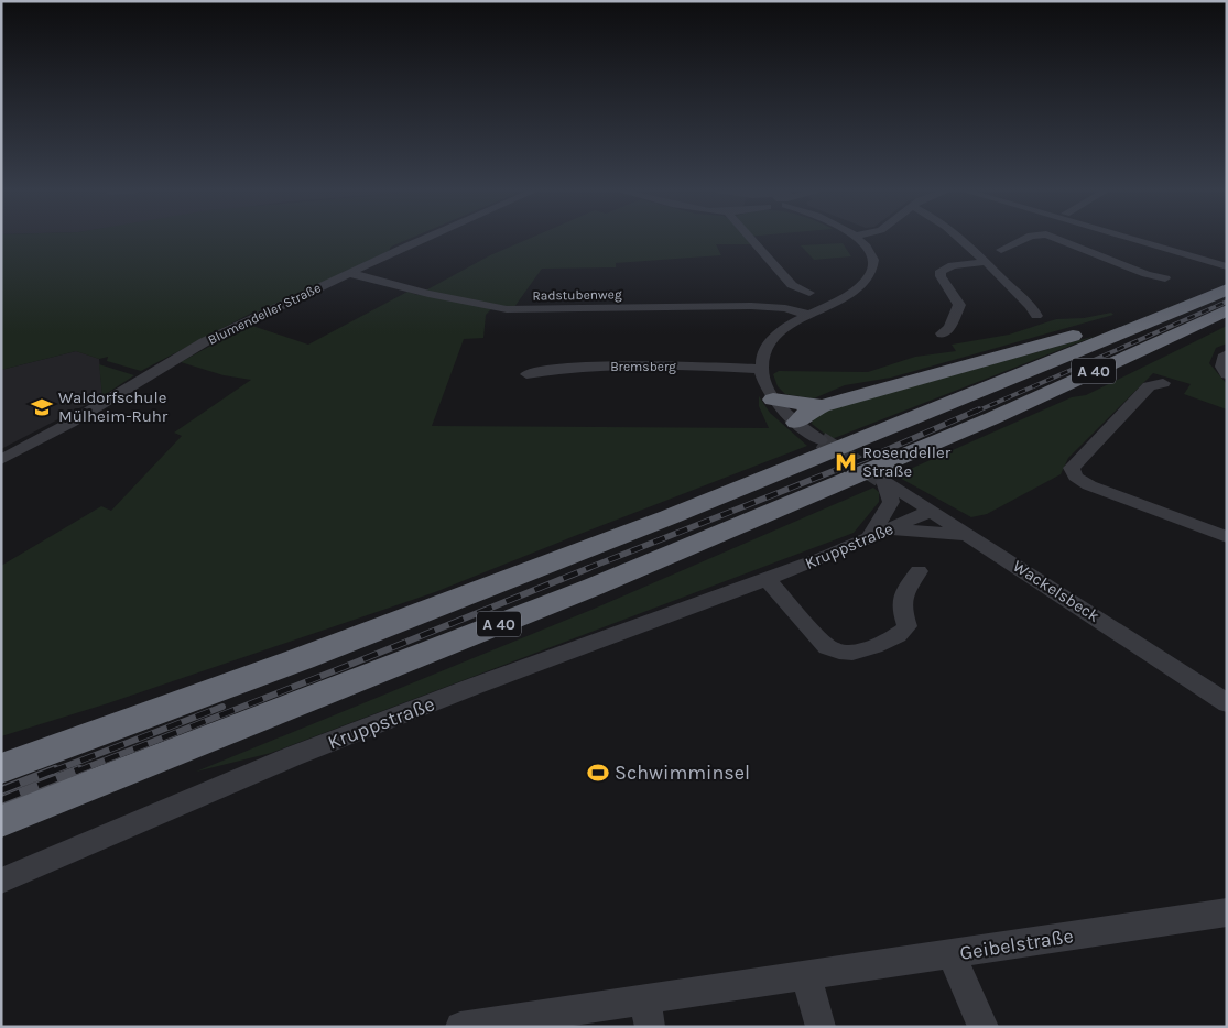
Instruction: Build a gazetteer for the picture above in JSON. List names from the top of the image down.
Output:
{
  "streets": {
    "highway": ["A 40"],
    "street": [
      "Radstubenweg",
      "Blumendeller Straße",
      "Bremsberg",
      "Kruppstraße",
      "Wackelsbeck",
      "Geibelstraße"
    ]
  },
  "crossings": [
    ["Radstubenweg", "Blumendeller Straße"],
    ["Kruppstraße", "Wackelsbeck"]
  ],
  "places": {
    "school or university": ["Waldorfschule Mülheim-Ruhr"],
    "metro station": ["Rosendeller Straße"],
    "sports": ["Schwimminsel"]
  }
}
